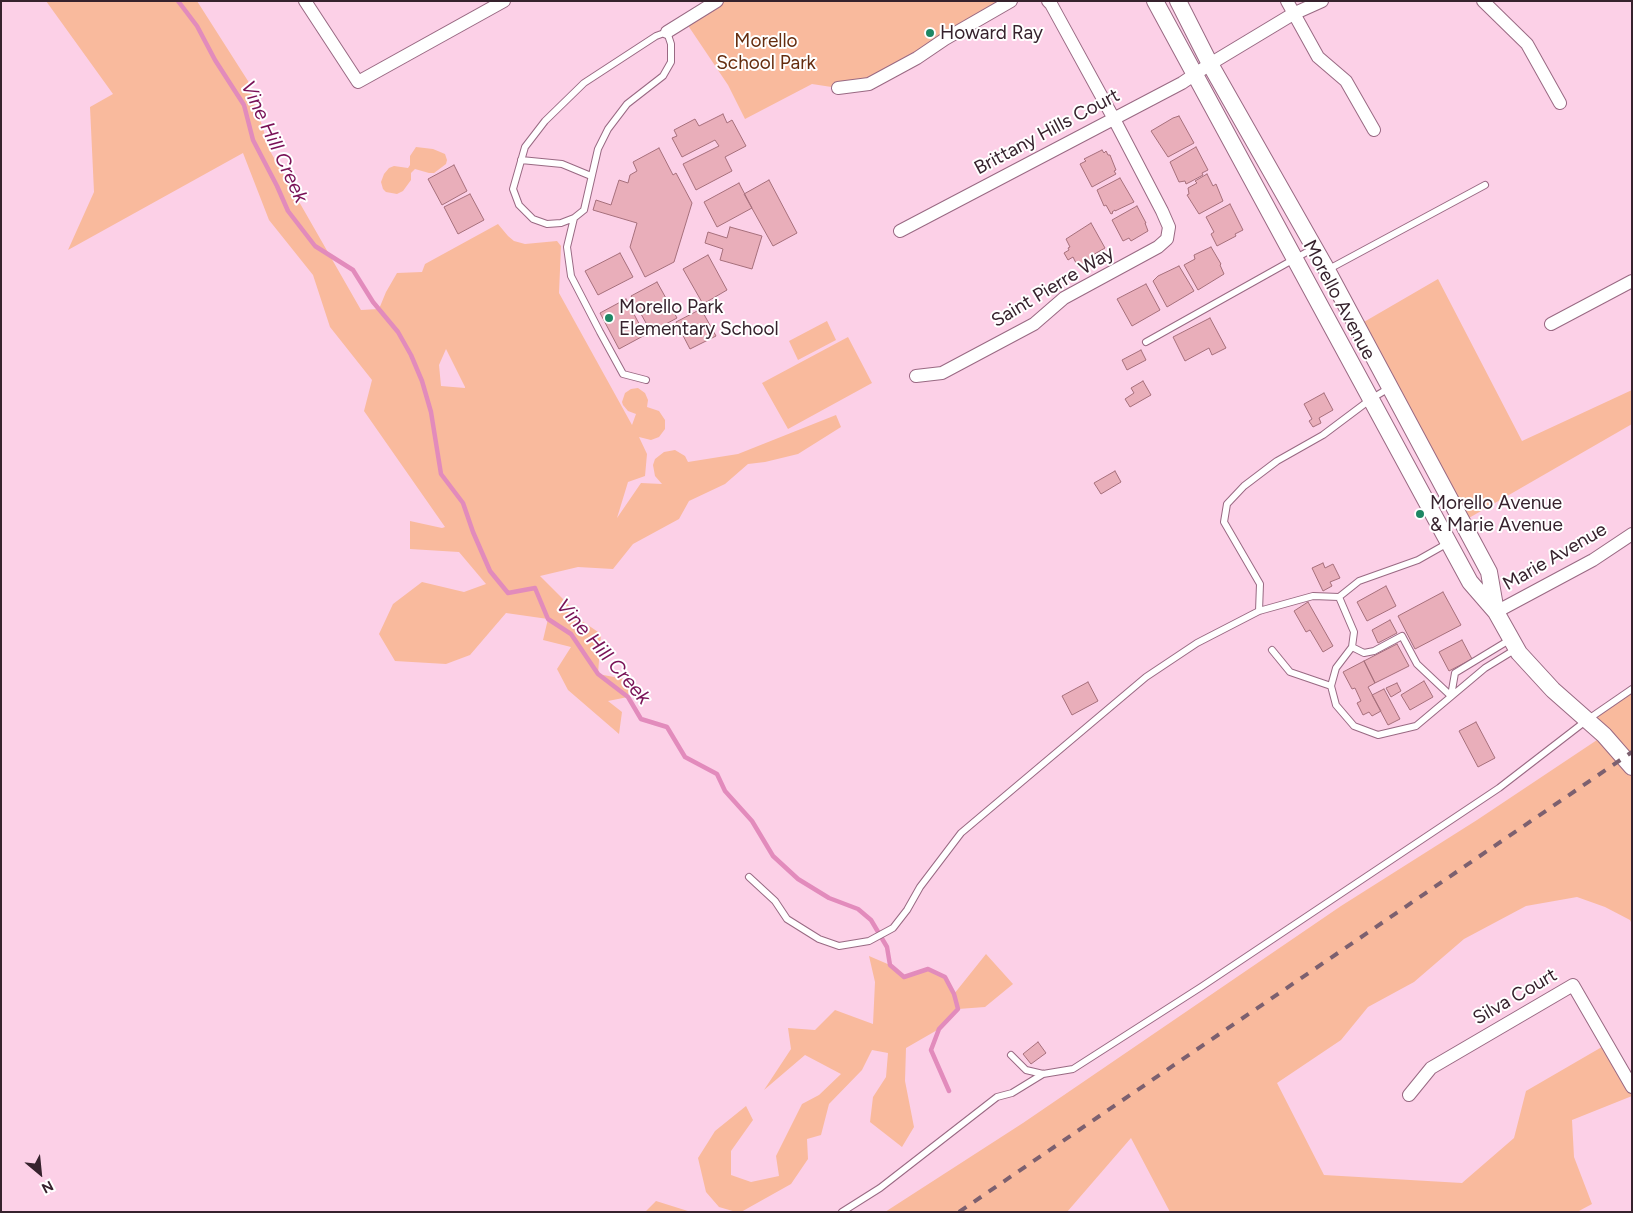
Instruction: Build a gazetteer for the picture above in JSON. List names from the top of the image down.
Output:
{
  "streets": {
    "street": [
      "Brittany Hills Court",
      "Saint Pierre Way",
      "Morello Avenue",
      "Marie Avenue",
      "Silva Court"
    ]
  },
  "crossings": [
    ["Brittany Hills Court", "Saint Pierre Way"],
    ["Brittany Hills Court", "Morello Avenue"],
    ["Morello Avenue", "Marie Avenue"]
  ],
  "water": ["Vine Hill Creek"],
  "parks": ["Morello School Park"],
  "places": ["Howard Ray", "Morello Park Elementary School", "Morello Avenue & Marie Avenue"],
  "north": "bottom right"
}
